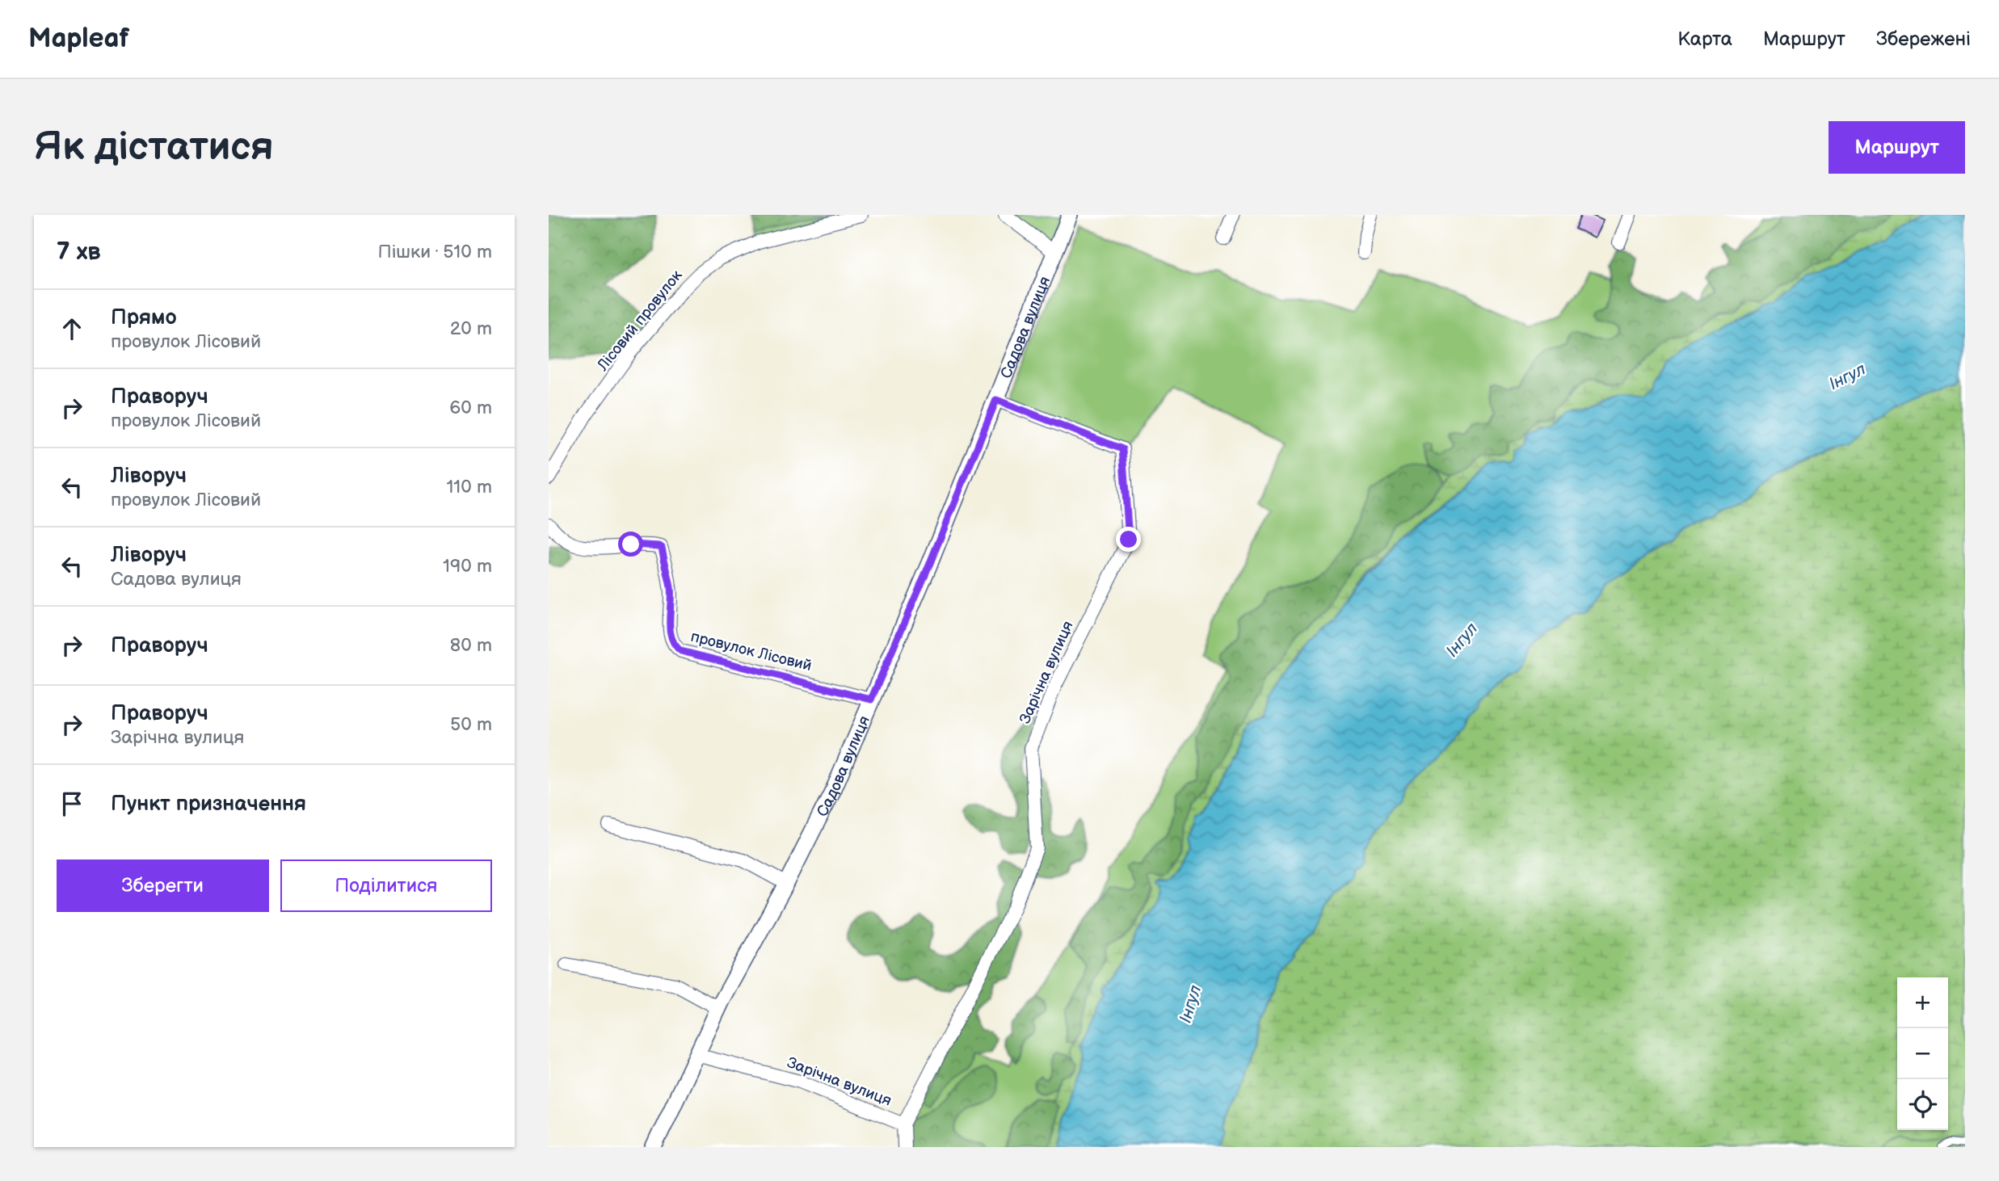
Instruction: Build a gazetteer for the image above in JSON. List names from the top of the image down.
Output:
{
  "streets": {
    "street": [
      "Лісовий провулок",
      "Садова вулиця",
      "провулок Лісовий",
      "Зарічна вулиця"
    ]
  },
  "crossings": [
    ["Садова вулиця", "провулок Лісовий"],
    ["Садова вулиця", "Зарічна вулиця"]
  ],
  "water": ["Інгул"],
  "page": {
    "header": "Mapleaf",
    "nav": ["Карта", "Маршрут", "Збережені"],
    "buttons": [
      "Маршрут",
      ["Зберегти", "Поділитися"]
    ],
    "title": "Як дістатися",
    "heading": ["7 хв", "Пішки · 510 m"],
    "list": [
      ["Прямо", "провулок Лісовий", "20 m"],
      ["Праворуч", "провулок Лісовий", "60 m"],
      ["Ліворуч", "провулок Лісовий", "110 m"],
      ["Ліворуч", "Садова вулиця", "190 m"],
      ["Праворуч", "80 m"],
      ["Праворуч", "Зарічна вулиця", "50 m"],
      "Пункт призначення"
    ],
    "map_buttons": ["+", "−"]
  }
}
